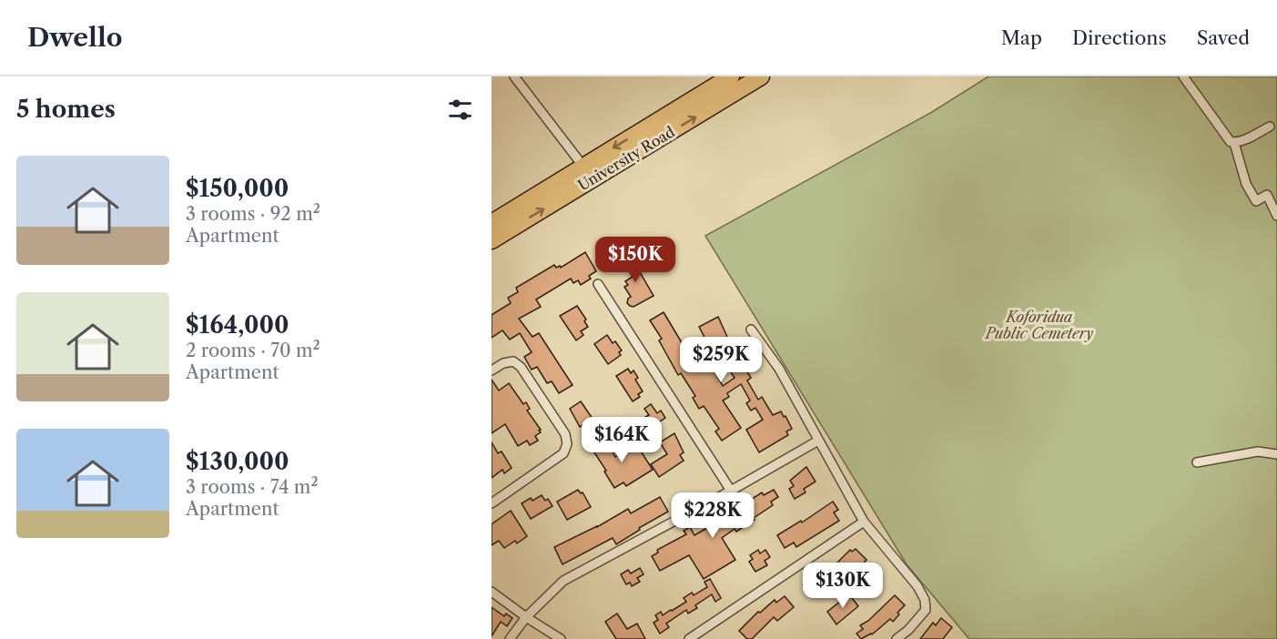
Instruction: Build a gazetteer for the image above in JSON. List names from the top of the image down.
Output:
{
  "streets": {
    "highway": ["University Road"]
  },
  "parks": ["Koforidua Public Cemetery"],
  "page": {
    "header": "Dwello",
    "nav": ["Map", "Directions", "Saved"],
    "heading": "5 homes",
    "list": [
      {
        "name": "$150,000",
        "note": "3 rooms · 92 m² · Apartment"
      },
      {
        "name": "$164,000",
        "note": "2 rooms · 70 m² · Apartment"
      },
      {
        "name": "$130,000",
        "note": "3 rooms · 74 m² · Apartment"
      }
    ],
    "price": [
      "$150K",
      "$259K",
      "$164K",
      "$228K",
      "$130K"
    ]
  }
}
